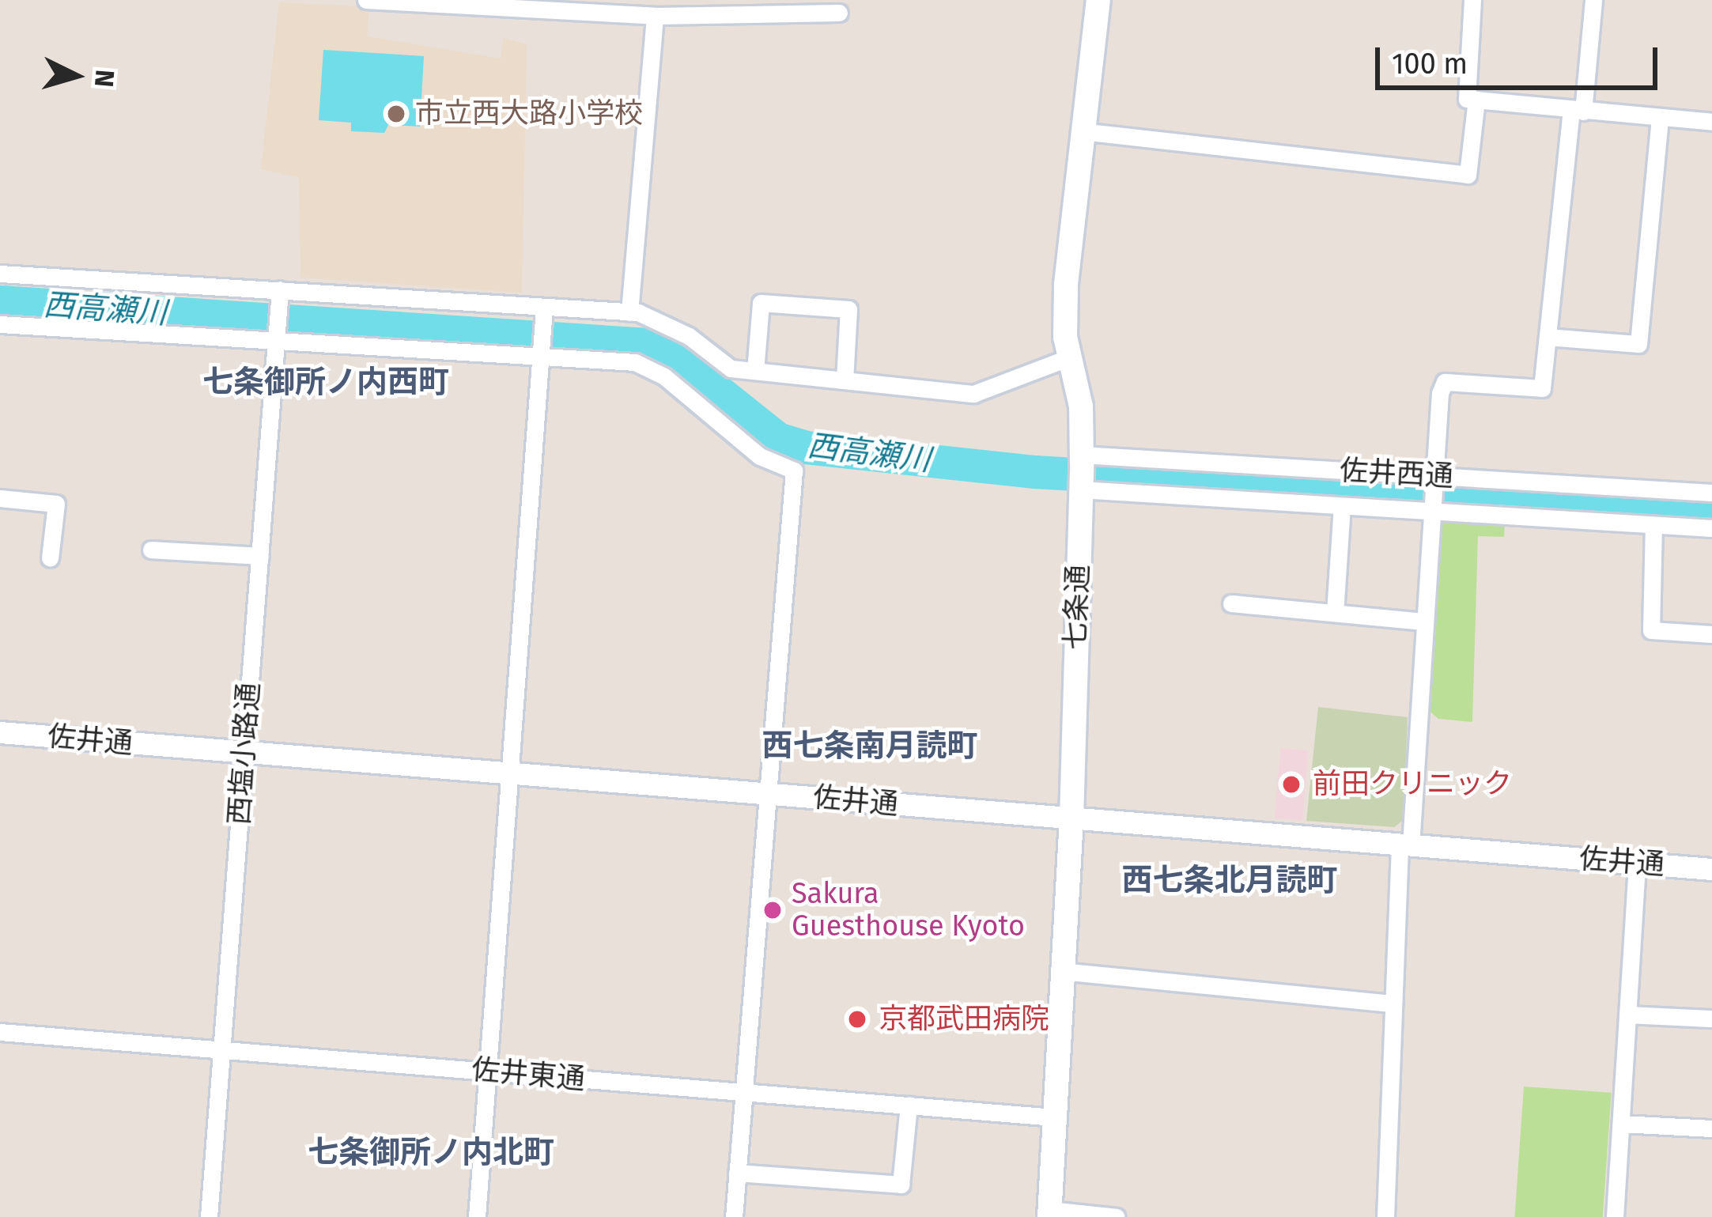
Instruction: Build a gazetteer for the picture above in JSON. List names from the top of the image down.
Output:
{
  "streets": {
    "main road": ["七条通"],
    "street": [
      "佐井西通",
      "佐井通",
      "西塩小路通",
      "佐井東通"
    ]
  },
  "crossings": [
    ["佐井西通", "七条通"],
    ["七条通", "佐井通"],
    ["七条通", "佐井東通"],
    ["佐井通", "西塩小路通"],
    ["西塩小路通", "佐井東通"]
  ],
  "districts": [
    "七条御所ノ内西町",
    "西七条南月読町",
    "西七条北月読町",
    "七条御所ノ内北町"
  ],
  "water": ["西高瀬川"],
  "places": [
    "市立西大路小学校",
    "前田クリニック",
    "Sakura Guesthouse Kyoto",
    "京都武田病院"
  ],
  "scale_bar": "100 m",
  "north": "right"
}
